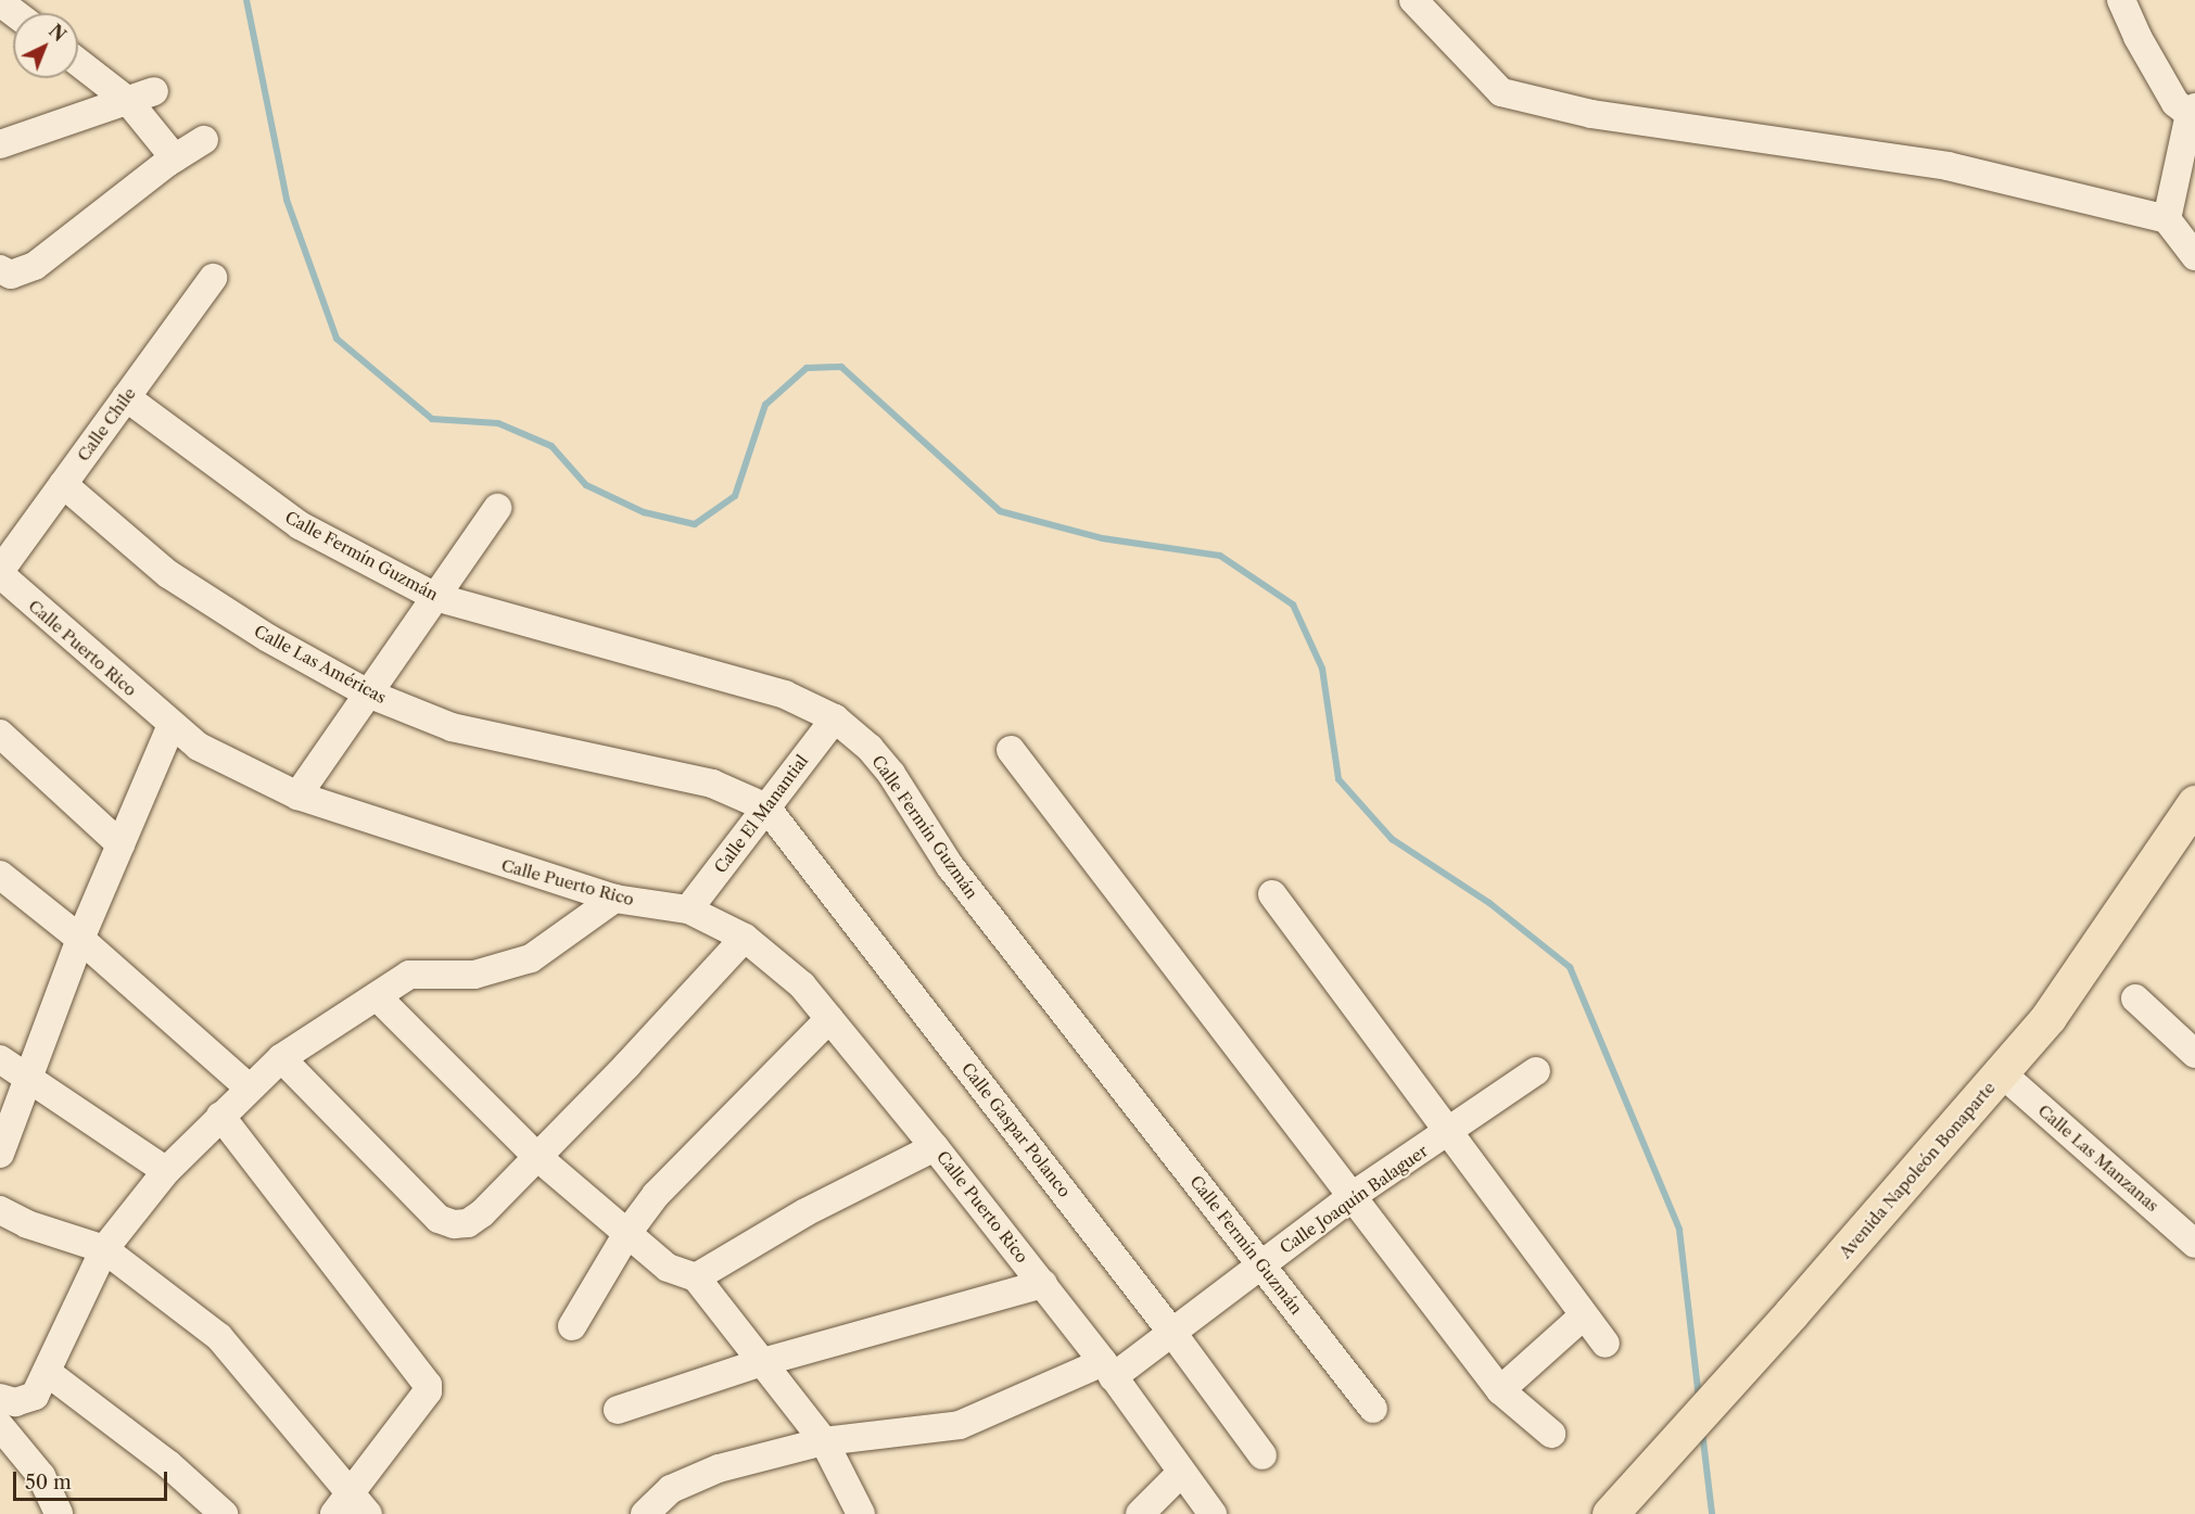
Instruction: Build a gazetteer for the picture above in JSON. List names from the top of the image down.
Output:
{
  "streets": {
    "main road": ["Avenida Napoleón Bonaparte"],
    "street": [
      "Calle Chile",
      "Calle Fermín Guzmán",
      "Calle Puerto Rico",
      "Calle Las Américas",
      "Calle El Manantial",
      "Calle Gaspar Polanco",
      "Calle Las Manzanas",
      "Calle Joaquín Balaguer"
    ]
  },
  "crossings": [
    ["Calle Chile", "Calle Fermín Guzmán"],
    ["Calle Chile", "Calle Puerto Rico"],
    ["Calle Chile", "Calle Las Américas"],
    ["Calle Fermín Guzmán", "Calle El Manantial"],
    ["Calle Fermín Guzmán", "Calle Joaquín Balaguer"],
    ["Calle Puerto Rico", "Calle El Manantial"],
    ["Calle Puerto Rico", "Calle Joaquín Balaguer"],
    ["Calle Las Américas", "Calle El Manantial"],
    ["Calle Las Américas", "Calle Gaspar Polanco"],
    ["Calle El Manantial", "Calle Gaspar Polanco"],
    ["Calle Gaspar Polanco", "Calle Joaquín Balaguer"],
    ["Calle Las Manzanas", "Avenida Napoleón Bonaparte"]
  ],
  "scale_bar": "50 m",
  "north": "top right"
}
